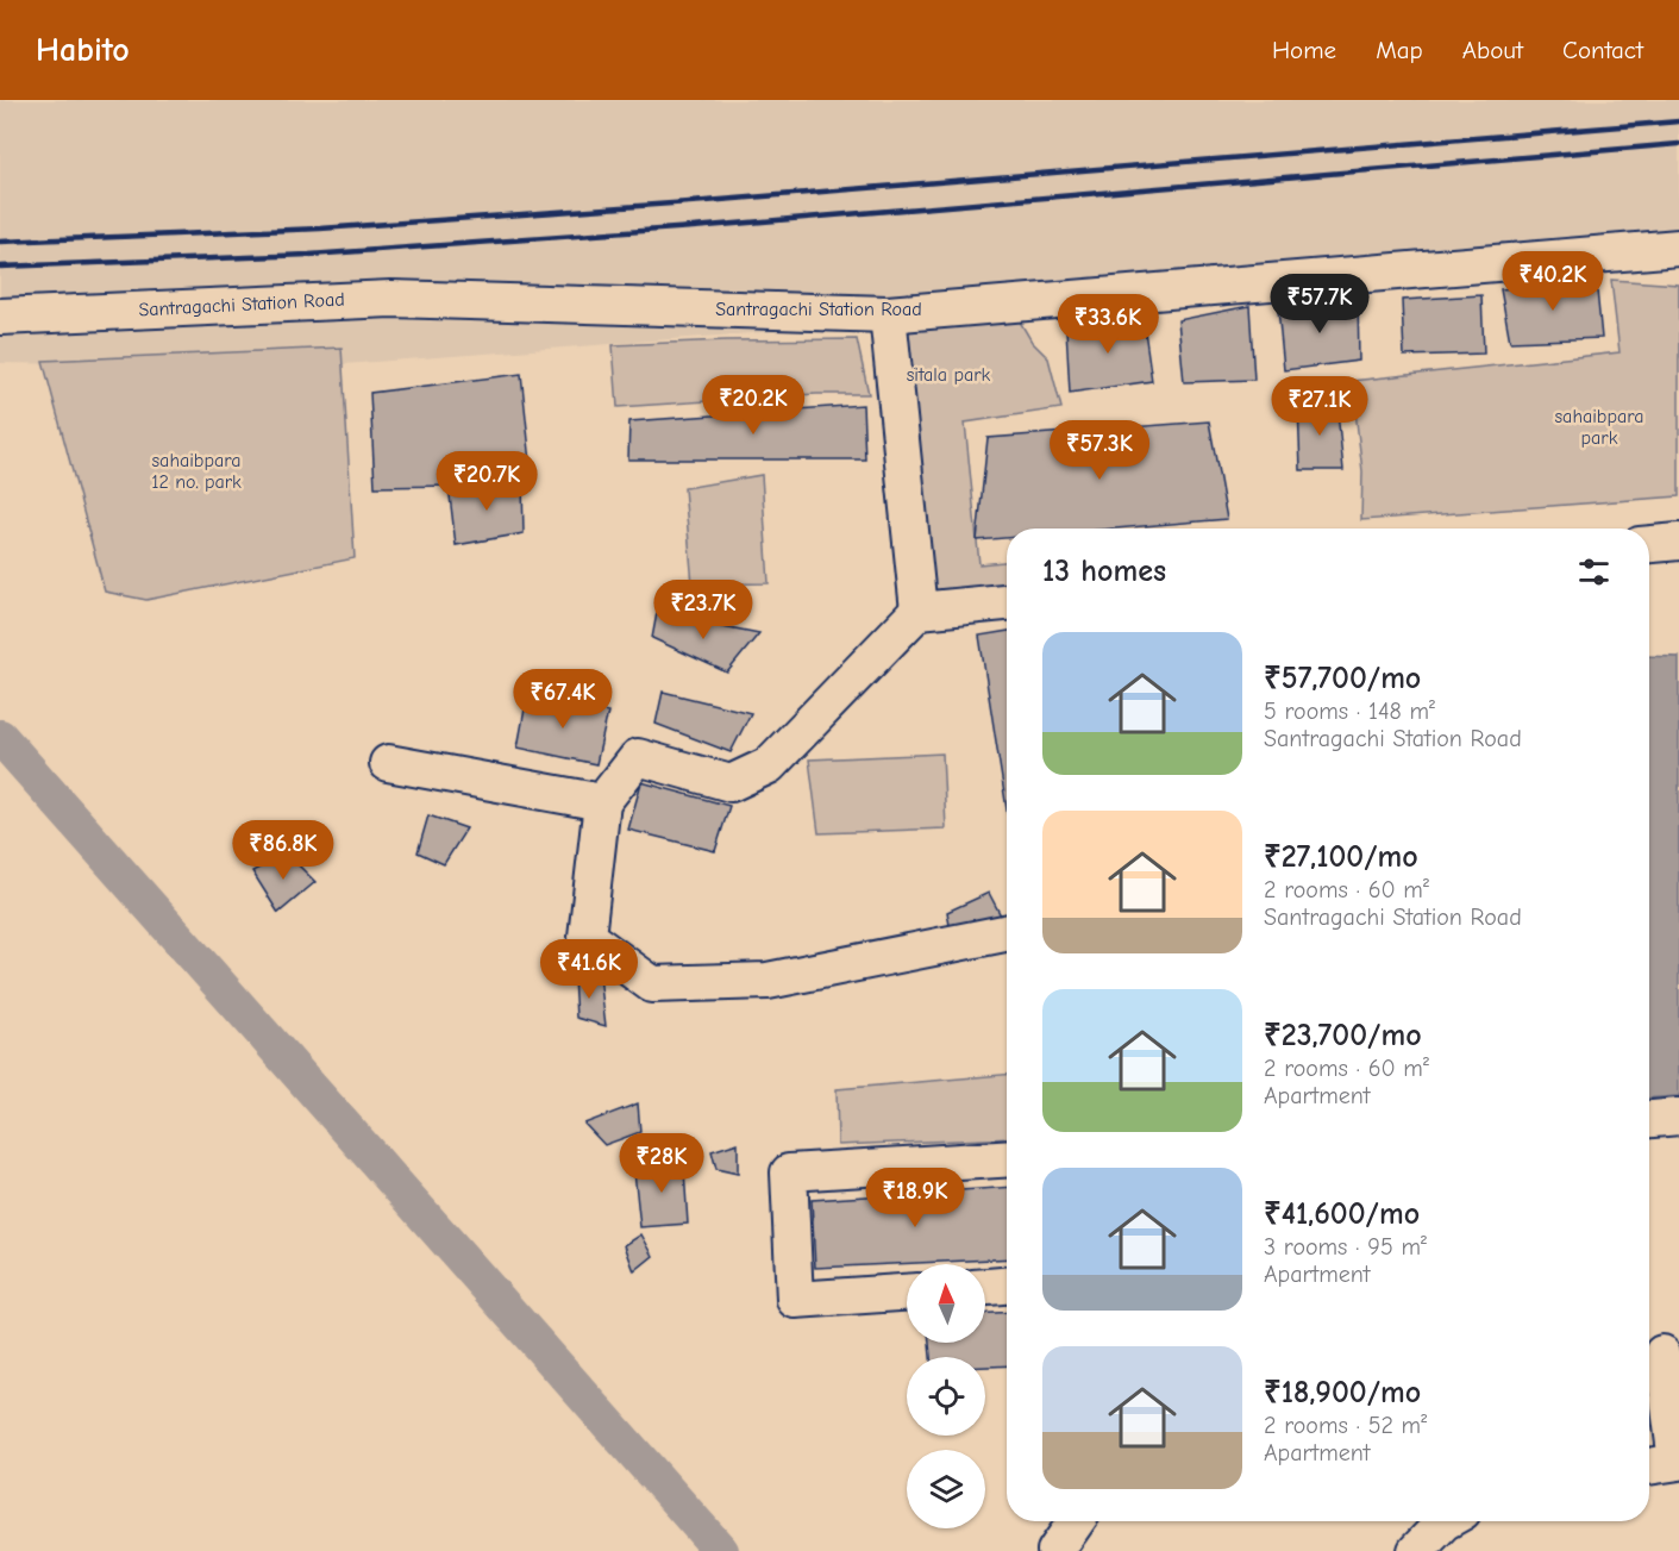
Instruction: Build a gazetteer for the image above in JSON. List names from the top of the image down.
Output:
{
  "streets": {
    "street": ["Santragachi Station Road"]
  },
  "parks": ["sitala park", "sahaibpara park", "sahaibpara 12 no. park"],
  "north": "top",
  "page": {
    "header": "Habito",
    "nav": [
      "Home",
      "Map",
      "About",
      "Contact"
    ],
    "price": [
      "₹40.2K",
      "₹57.7K",
      "₹33.6K",
      "₹20.2K",
      "₹27.1K",
      "₹57.3K",
      "₹20.7K",
      "₹23.7K",
      "₹67.4K",
      "₹86.8K",
      "₹41.6K",
      "₹28K",
      "₹18.9K"
    ],
    "heading": "13 homes",
    "list": [
      {
        "name": "₹57,700/mo",
        "note": "5 rooms · 148 m² · Santragachi Station Road"
      },
      {
        "name": "₹27,100/mo",
        "note": "2 rooms · 60 m² · Santragachi Station Road"
      },
      {
        "name": "₹23,700/mo",
        "note": "2 rooms · 60 m² · Apartment"
      },
      {
        "name": "₹41,600/mo",
        "note": "3 rooms · 95 m² · Apartment"
      },
      {
        "name": "₹18,900/mo",
        "note": "2 rooms · 52 m² · Apartment"
      }
    ]
  }
}
